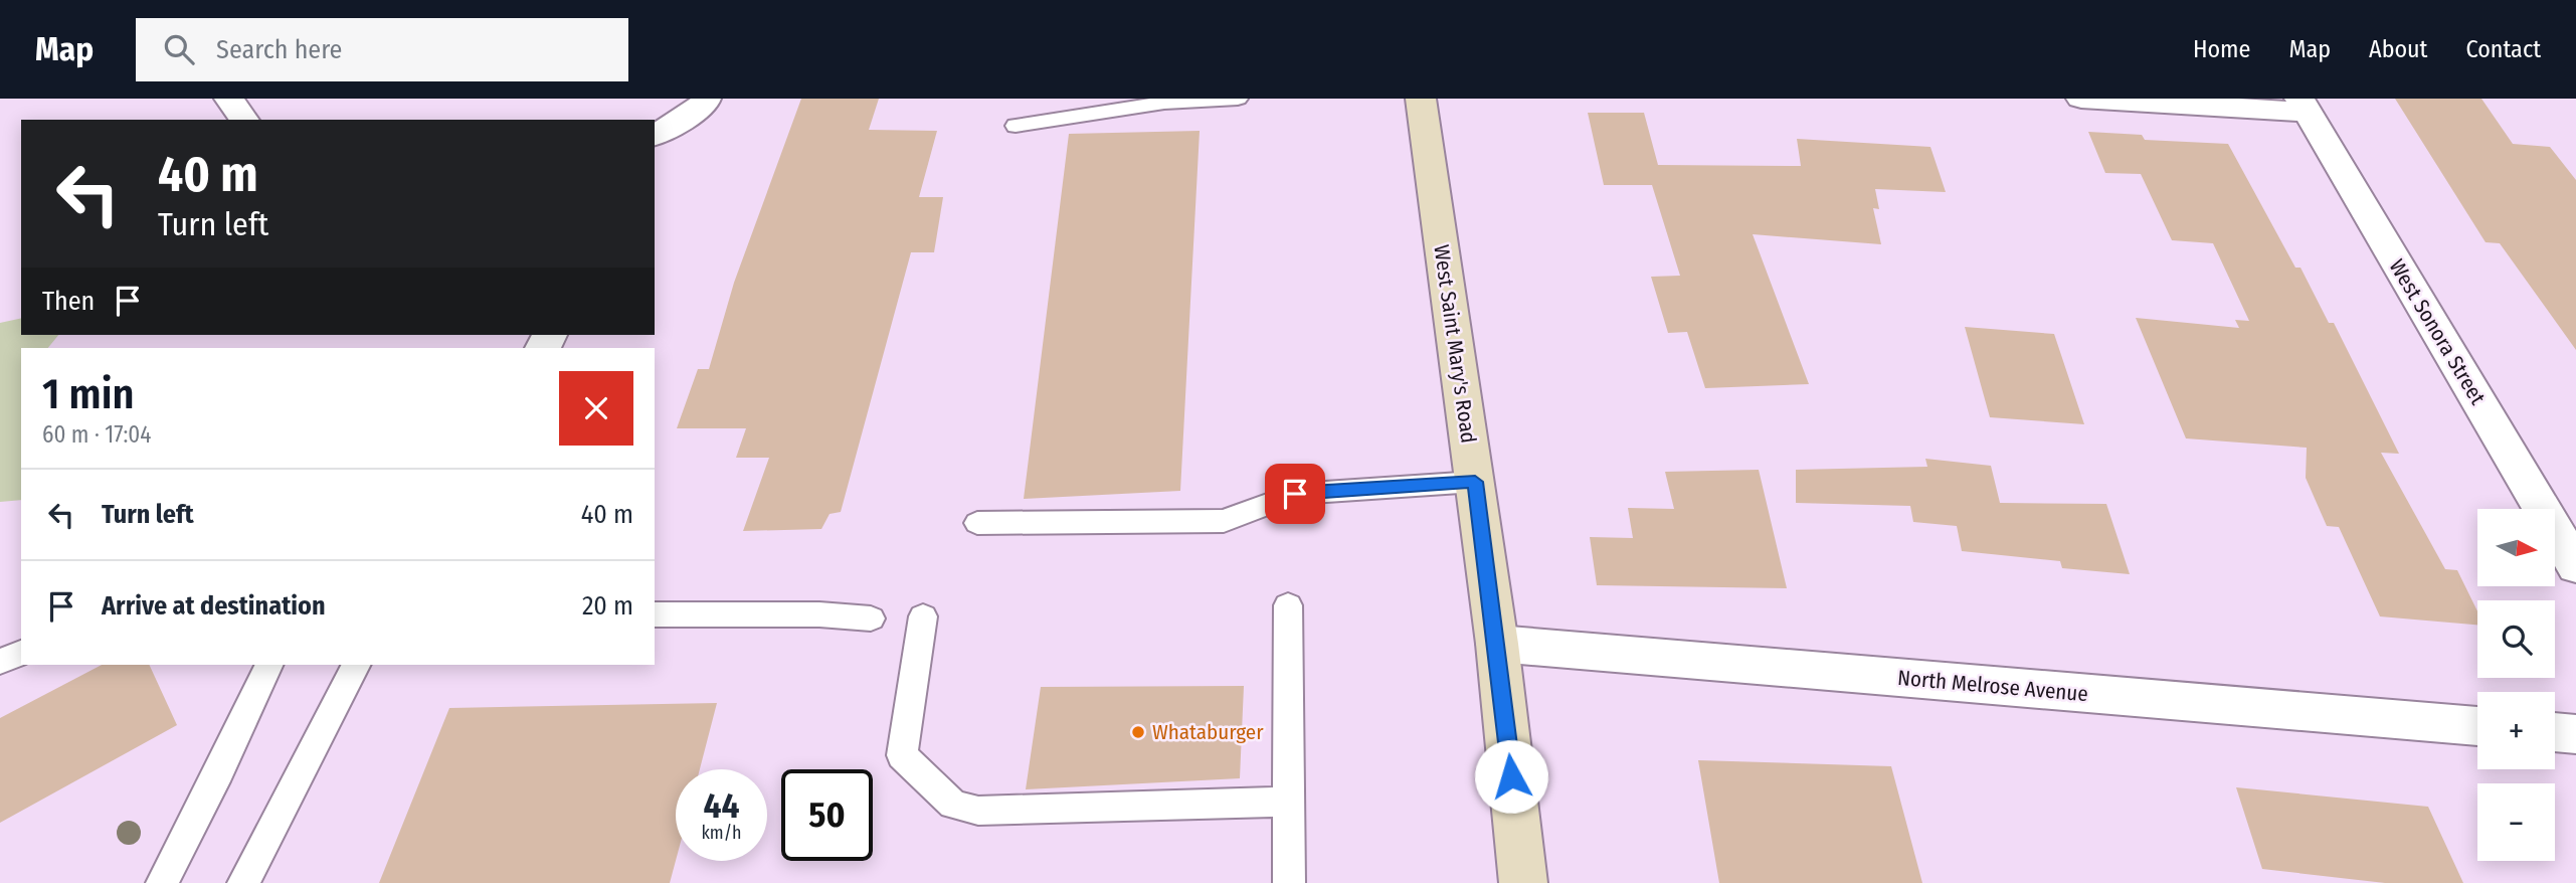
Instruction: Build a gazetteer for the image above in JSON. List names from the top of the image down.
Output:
{
  "streets": {
    "main road": ["West Saint Mary's Road"],
    "street": ["West Sonora Street", "North Melrose Avenue"]
  },
  "crossings": [
    ["West Saint Mary's Road", "North Melrose Avenue"]
  ],
  "places": ["Whataburger"],
  "north": "right",
  "page": {
    "header": "Map",
    "search": "Search here",
    "nav": [
      "Home",
      "Map",
      "About",
      "Contact"
    ],
    "turn": ["40 m", "Turn left"],
    "then": "Then",
    "heading": ["1 min", "60 m · 17:04"],
    "list": [
      {
        "name": "Turn left",
        "value": "40 m"
      },
      {
        "name": "Arrive at destination",
        "value": "20 m"
      }
    ],
    "map_buttons": ["+", "−"],
    "speed": "44 km/h",
    "limit": "50"
  }
}
